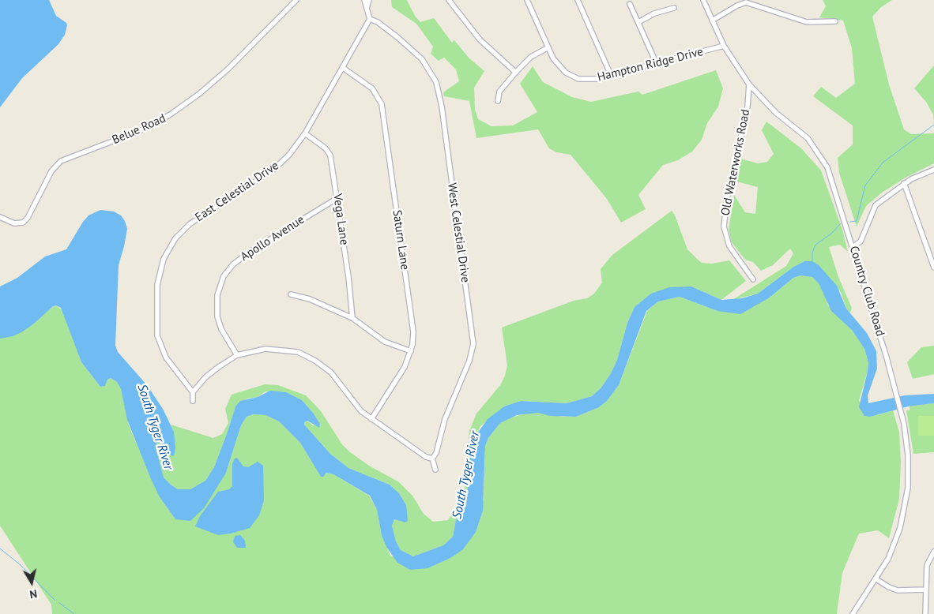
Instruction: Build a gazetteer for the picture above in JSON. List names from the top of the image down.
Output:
{
  "streets": {
    "street": [
      "Hampton Ridge Drive",
      "Belue Road",
      "Old Waterworks Road",
      "East Celestial Drive",
      "Vega Lane",
      "West Celestial Drive",
      "Apollo Avenue",
      "Saturn Lane",
      "Country Club Road"
    ]
  },
  "crossings": [
    ["Hampton Ridge Drive", "Country Club Road"],
    ["Old Waterworks Road", "Country Club Road"],
    ["East Celestial Drive", "Vega Lane"],
    ["East Celestial Drive", "West Celestial Drive"],
    ["East Celestial Drive", "Saturn Lane"],
    ["Vega Lane", "Apollo Avenue"]
  ],
  "water": ["South Tyger River"],
  "north": "bottom"
}
